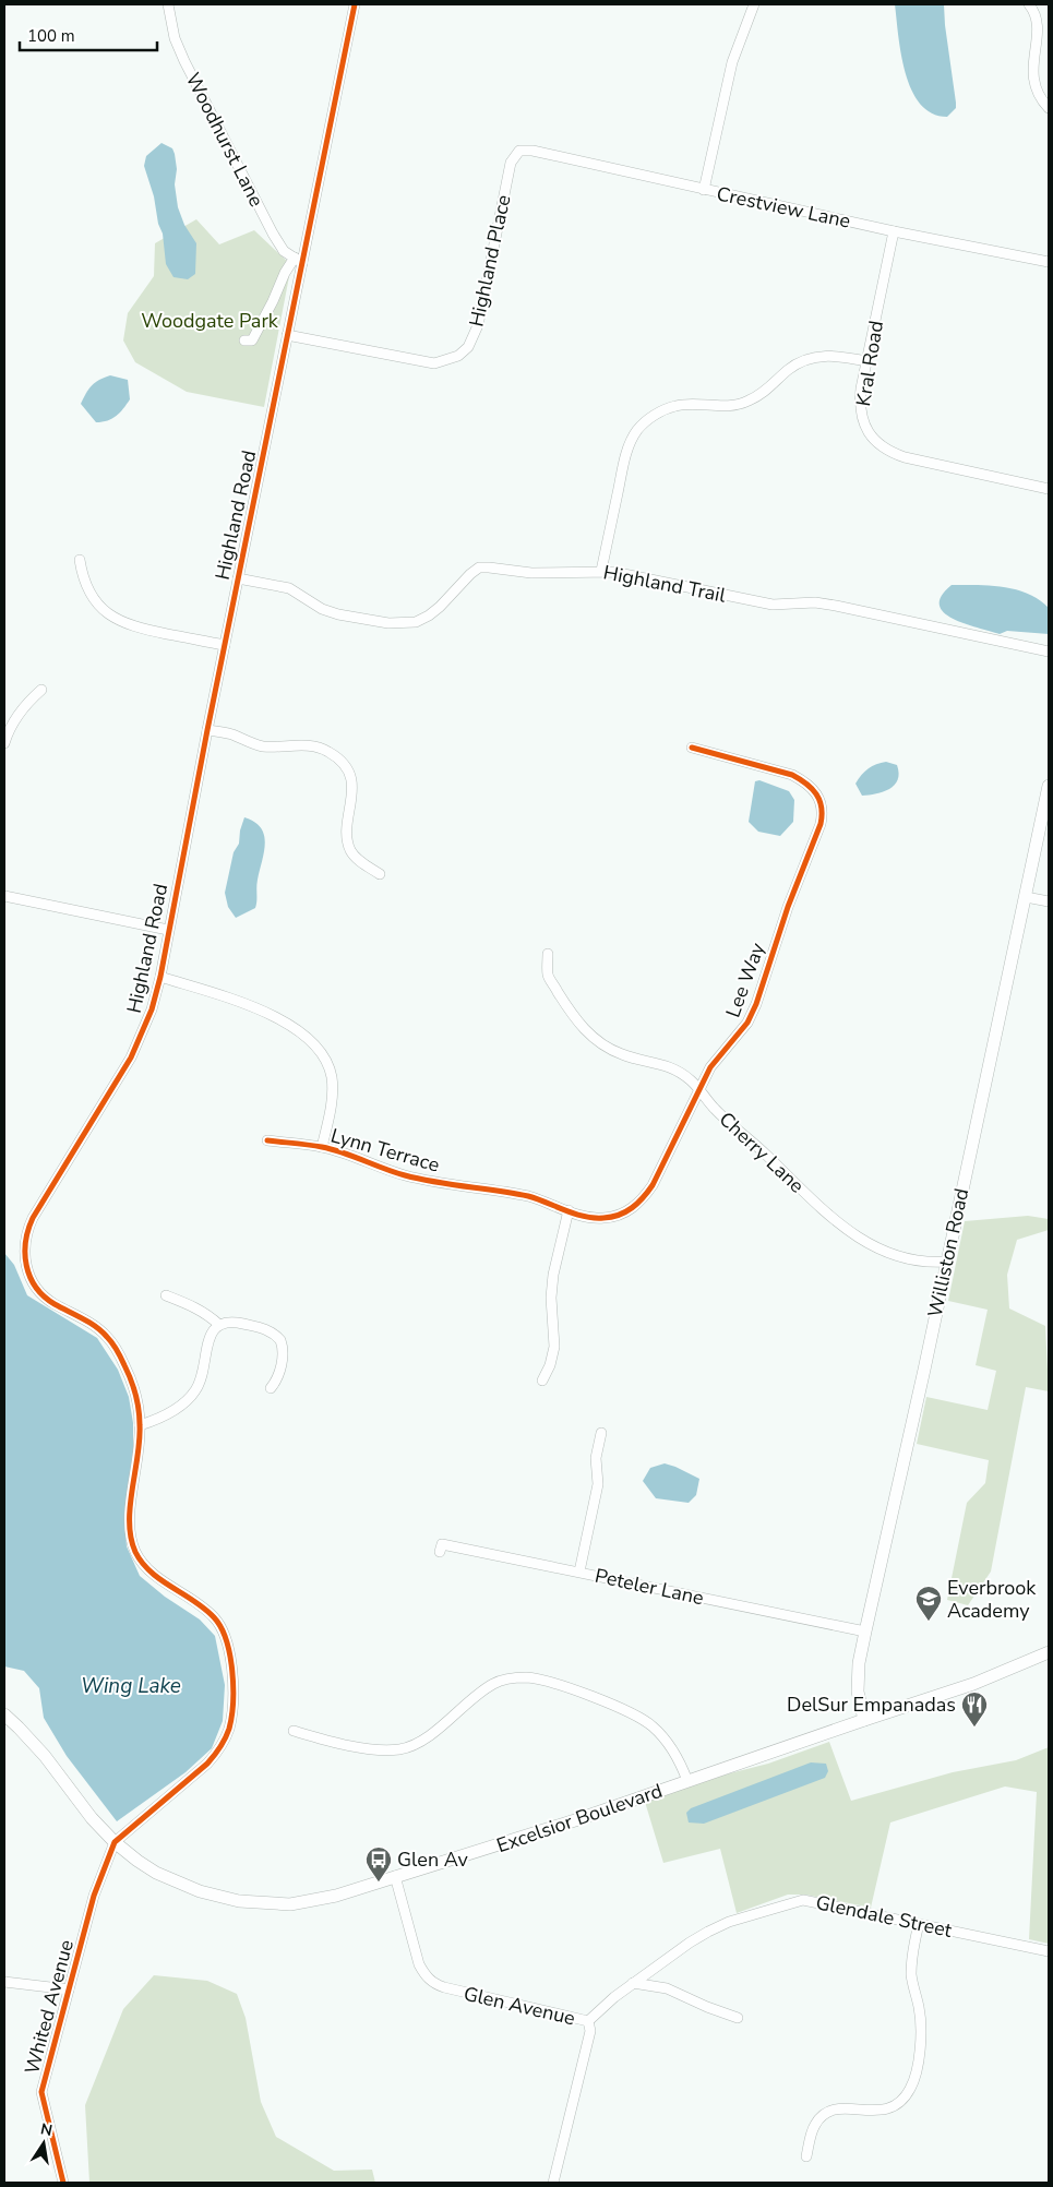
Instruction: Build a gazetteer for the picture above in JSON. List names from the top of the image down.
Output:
{
  "streets": {
    "main road": ["Williston Road", "Excelsior Boulevard"],
    "street": [
      "Woodhurst Lane",
      "Crestview Lane",
      "Highland Place",
      "Kral Road",
      "Highland Road",
      "Highland Trail",
      "Lee Way",
      "Lynn Terrace",
      "Cherry Lane",
      "Peteler Lane",
      "Glendale Street",
      "Glen Avenue",
      "Whited Avenue"
    ]
  },
  "crossings": [
    ["Woodhurst Lane", "Highland Road"],
    ["Crestview Lane", "Highland Place"],
    ["Crestview Lane", "Kral Road"],
    ["Highland Place", "Highland Road"],
    ["Highland Road", "Highland Trail"],
    ["Highland Road", "Excelsior Boulevard"],
    ["Highland Road", "Whited Avenue"],
    ["Lee Way", "Lynn Terrace"],
    ["Lee Way", "Cherry Lane"],
    ["Cherry Lane", "Williston Road"],
    ["Williston Road", "Peteler Lane"],
    ["Williston Road", "Excelsior Boulevard"],
    ["Excelsior Boulevard", "Glen Avenue"],
    ["Excelsior Boulevard", "Whited Avenue"],
    ["Glendale Street", "Glen Avenue"]
  ],
  "water": ["Wing Lake"],
  "parks": ["Woodgate Park"],
  "places": {
    "school or university": ["Everbrook Academy"],
    "restaurant": ["DelSur Empanadas"],
    "bus stop": ["Glen Av"]
  },
  "scale_bar": "100 m",
  "north": "top"
}
